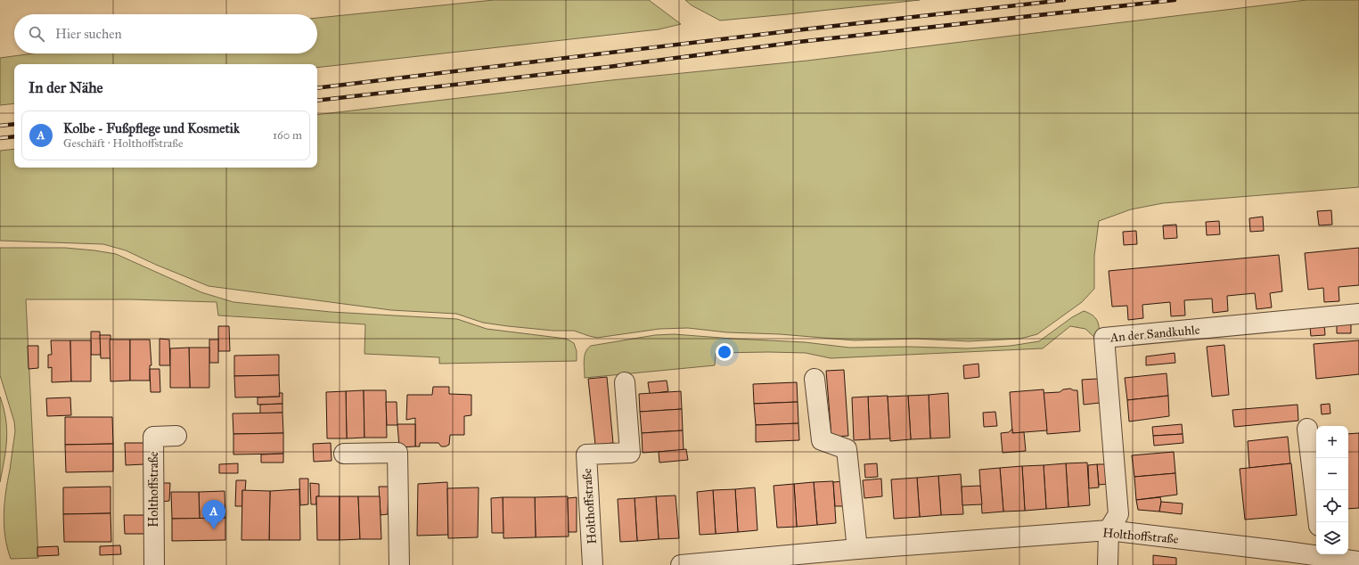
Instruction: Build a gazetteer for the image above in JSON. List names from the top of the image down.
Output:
{
  "streets": {
    "street": ["An der Sandkuhle", "Holthoffstraße"]
  },
  "crossings": [
    ["An der Sandkuhle", "Holthoffstraße"]
  ],
  "page": {
    "search": "Hier suchen",
    "heading": "In der Nähe",
    "list": [
      {
        "mark": "A",
        "name": "Kolbe - Fußpflege und Kosmetik",
        "note": "Geschäft · Holthoffstraße",
        "value": "160 m"
      }
    ],
    "map_buttons": ["+", "−"],
    "pins": "A"
  }
}
